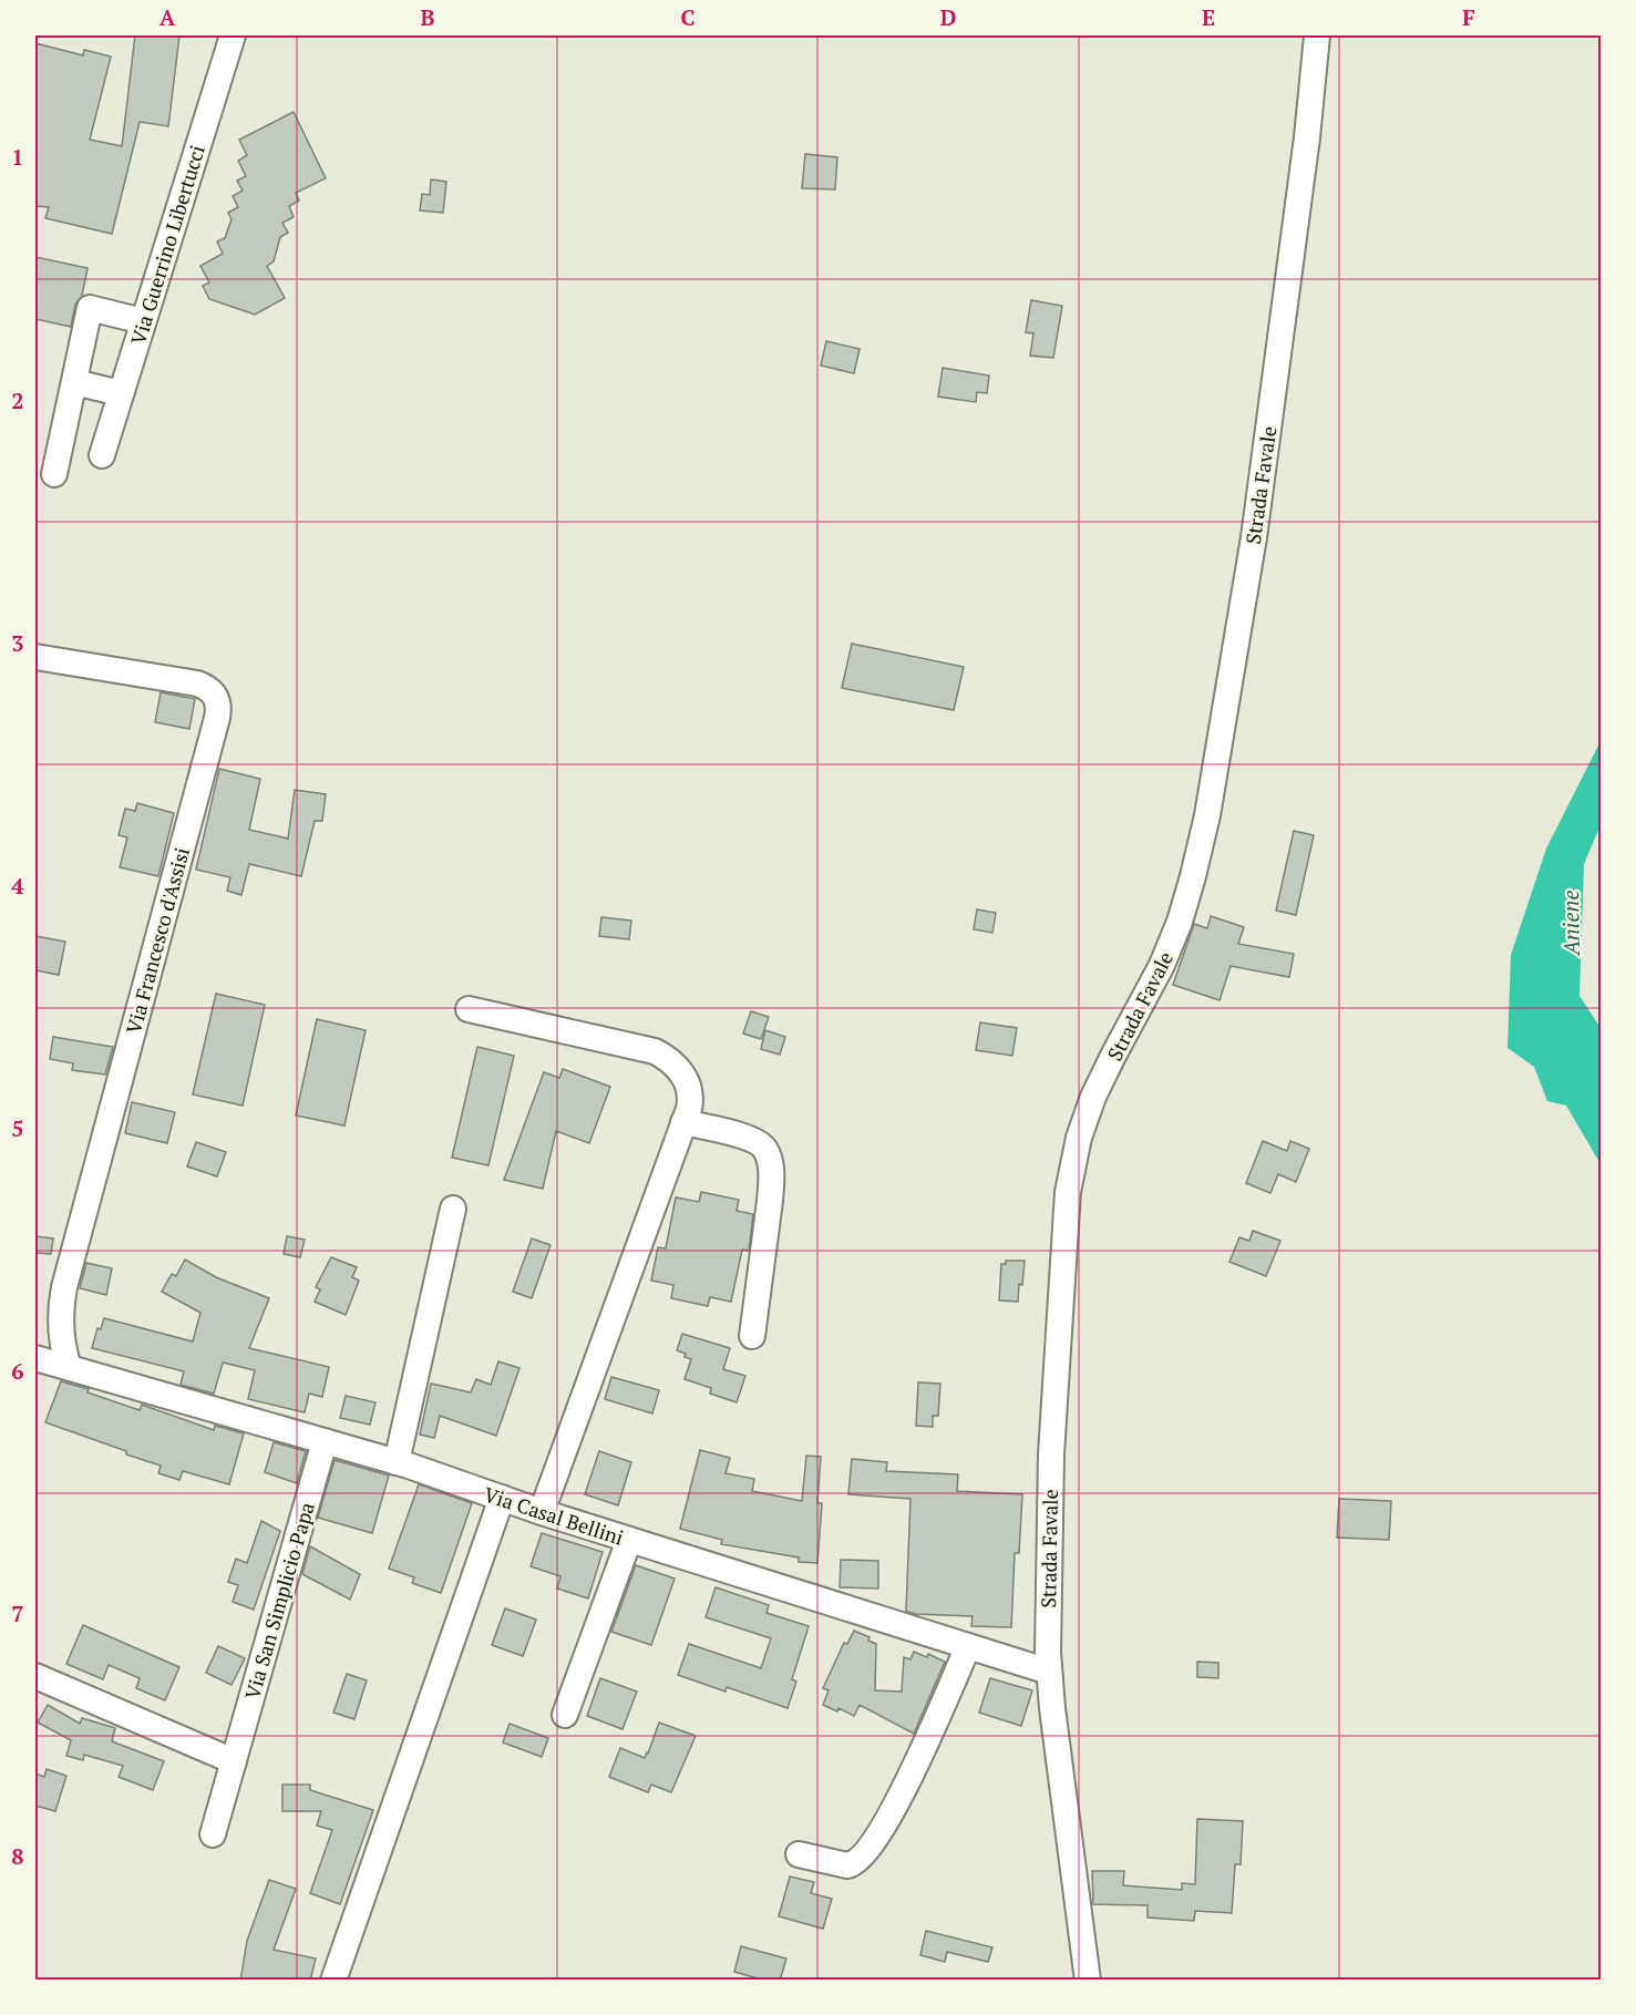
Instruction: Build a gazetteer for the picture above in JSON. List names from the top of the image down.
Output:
{
  "streets": {
    "street": [
      "Via Guerrino Libertucci",
      "Strada Favale",
      "Via Francesco d'Assisi",
      "Via Casal Bellini",
      "Via San Simplicio Papa"
    ]
  },
  "crossings": [
    ["Strada Favale", "Via Casal Bellini"],
    ["Via Francesco d'Assisi", "Via Casal Bellini"],
    ["Via Casal Bellini", "Via San Simplicio Papa"]
  ],
  "water": ["Aniene"],
  "grid": {
    "columns": [
      "A",
      "B",
      "C",
      "D",
      "E",
      "F"
    ],
    "rows": [
      "1",
      "2",
      "3",
      "4",
      "5",
      "6",
      "7",
      "8"
    ]
  }
}
